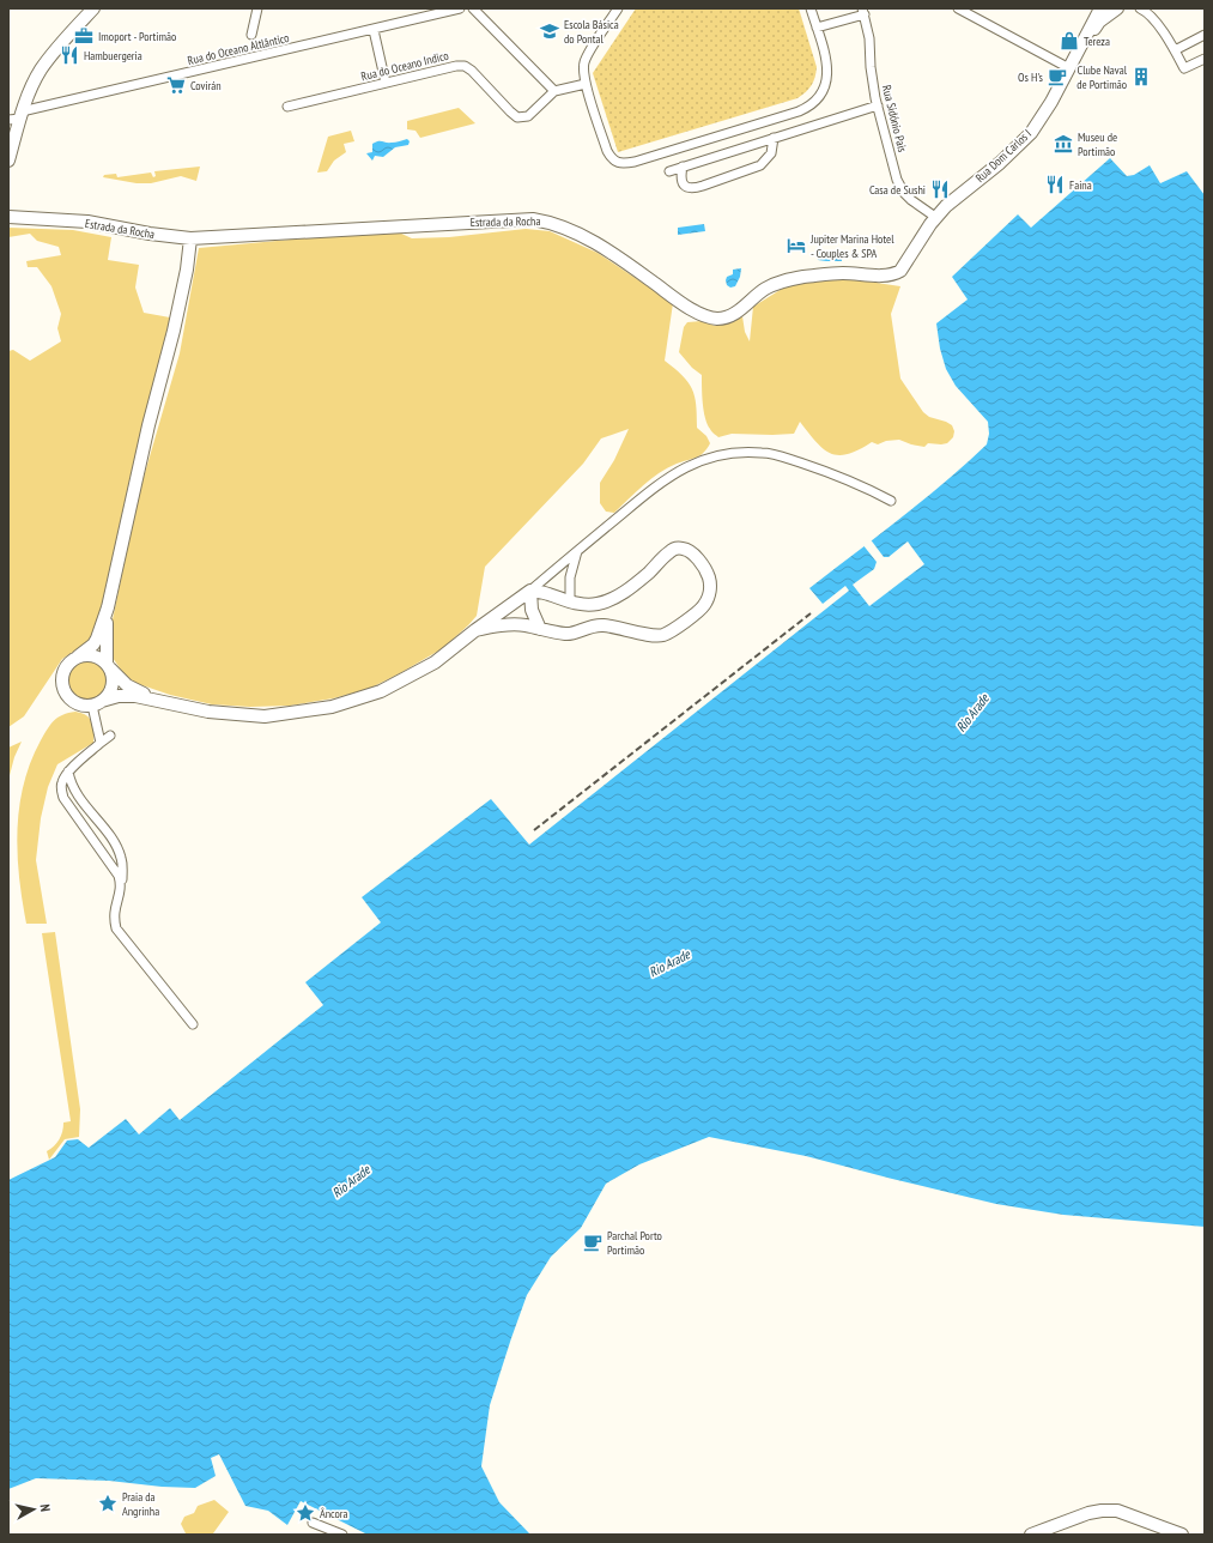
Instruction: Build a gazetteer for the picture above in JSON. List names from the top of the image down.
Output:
{
  "streets": {
    "street": [
      "Rua do Oceano Altlântico",
      "Rua do Oceano Indico",
      "Rua Sidónio Pais",
      "Rua Dom Carlos I",
      "Estrada da Rocha"
    ]
  },
  "crossings": [
    ["Rua Sidónio Pais", "Rua Dom Carlos I"],
    ["Rua Sidónio Pais", "Estrada da Rocha"],
    ["Rua Dom Carlos I", "Estrada da Rocha"]
  ],
  "water": ["Rio Arade"],
  "places": {
    "school or university": ["Escola Básica do Pontal"],
    "office": ["Imoport - Portimão"],
    "shop": ["Tereza"],
    "restaurant": ["Hambuergeria", "Faina", "Casa de Sushi"],
    "cafe": ["Os H's", "Parchal Porto Portimão"],
    "building": ["Clube Naval de Portimão"],
    "supermarket": ["Covirán"],
    "museum": ["Museu de Portimão"],
    "hotel": ["Jupiter Marina Hotel - Couples & SPA"],
    "place": ["Praia da Angrinha", "Âncora"]
  },
  "north": "right"
}
